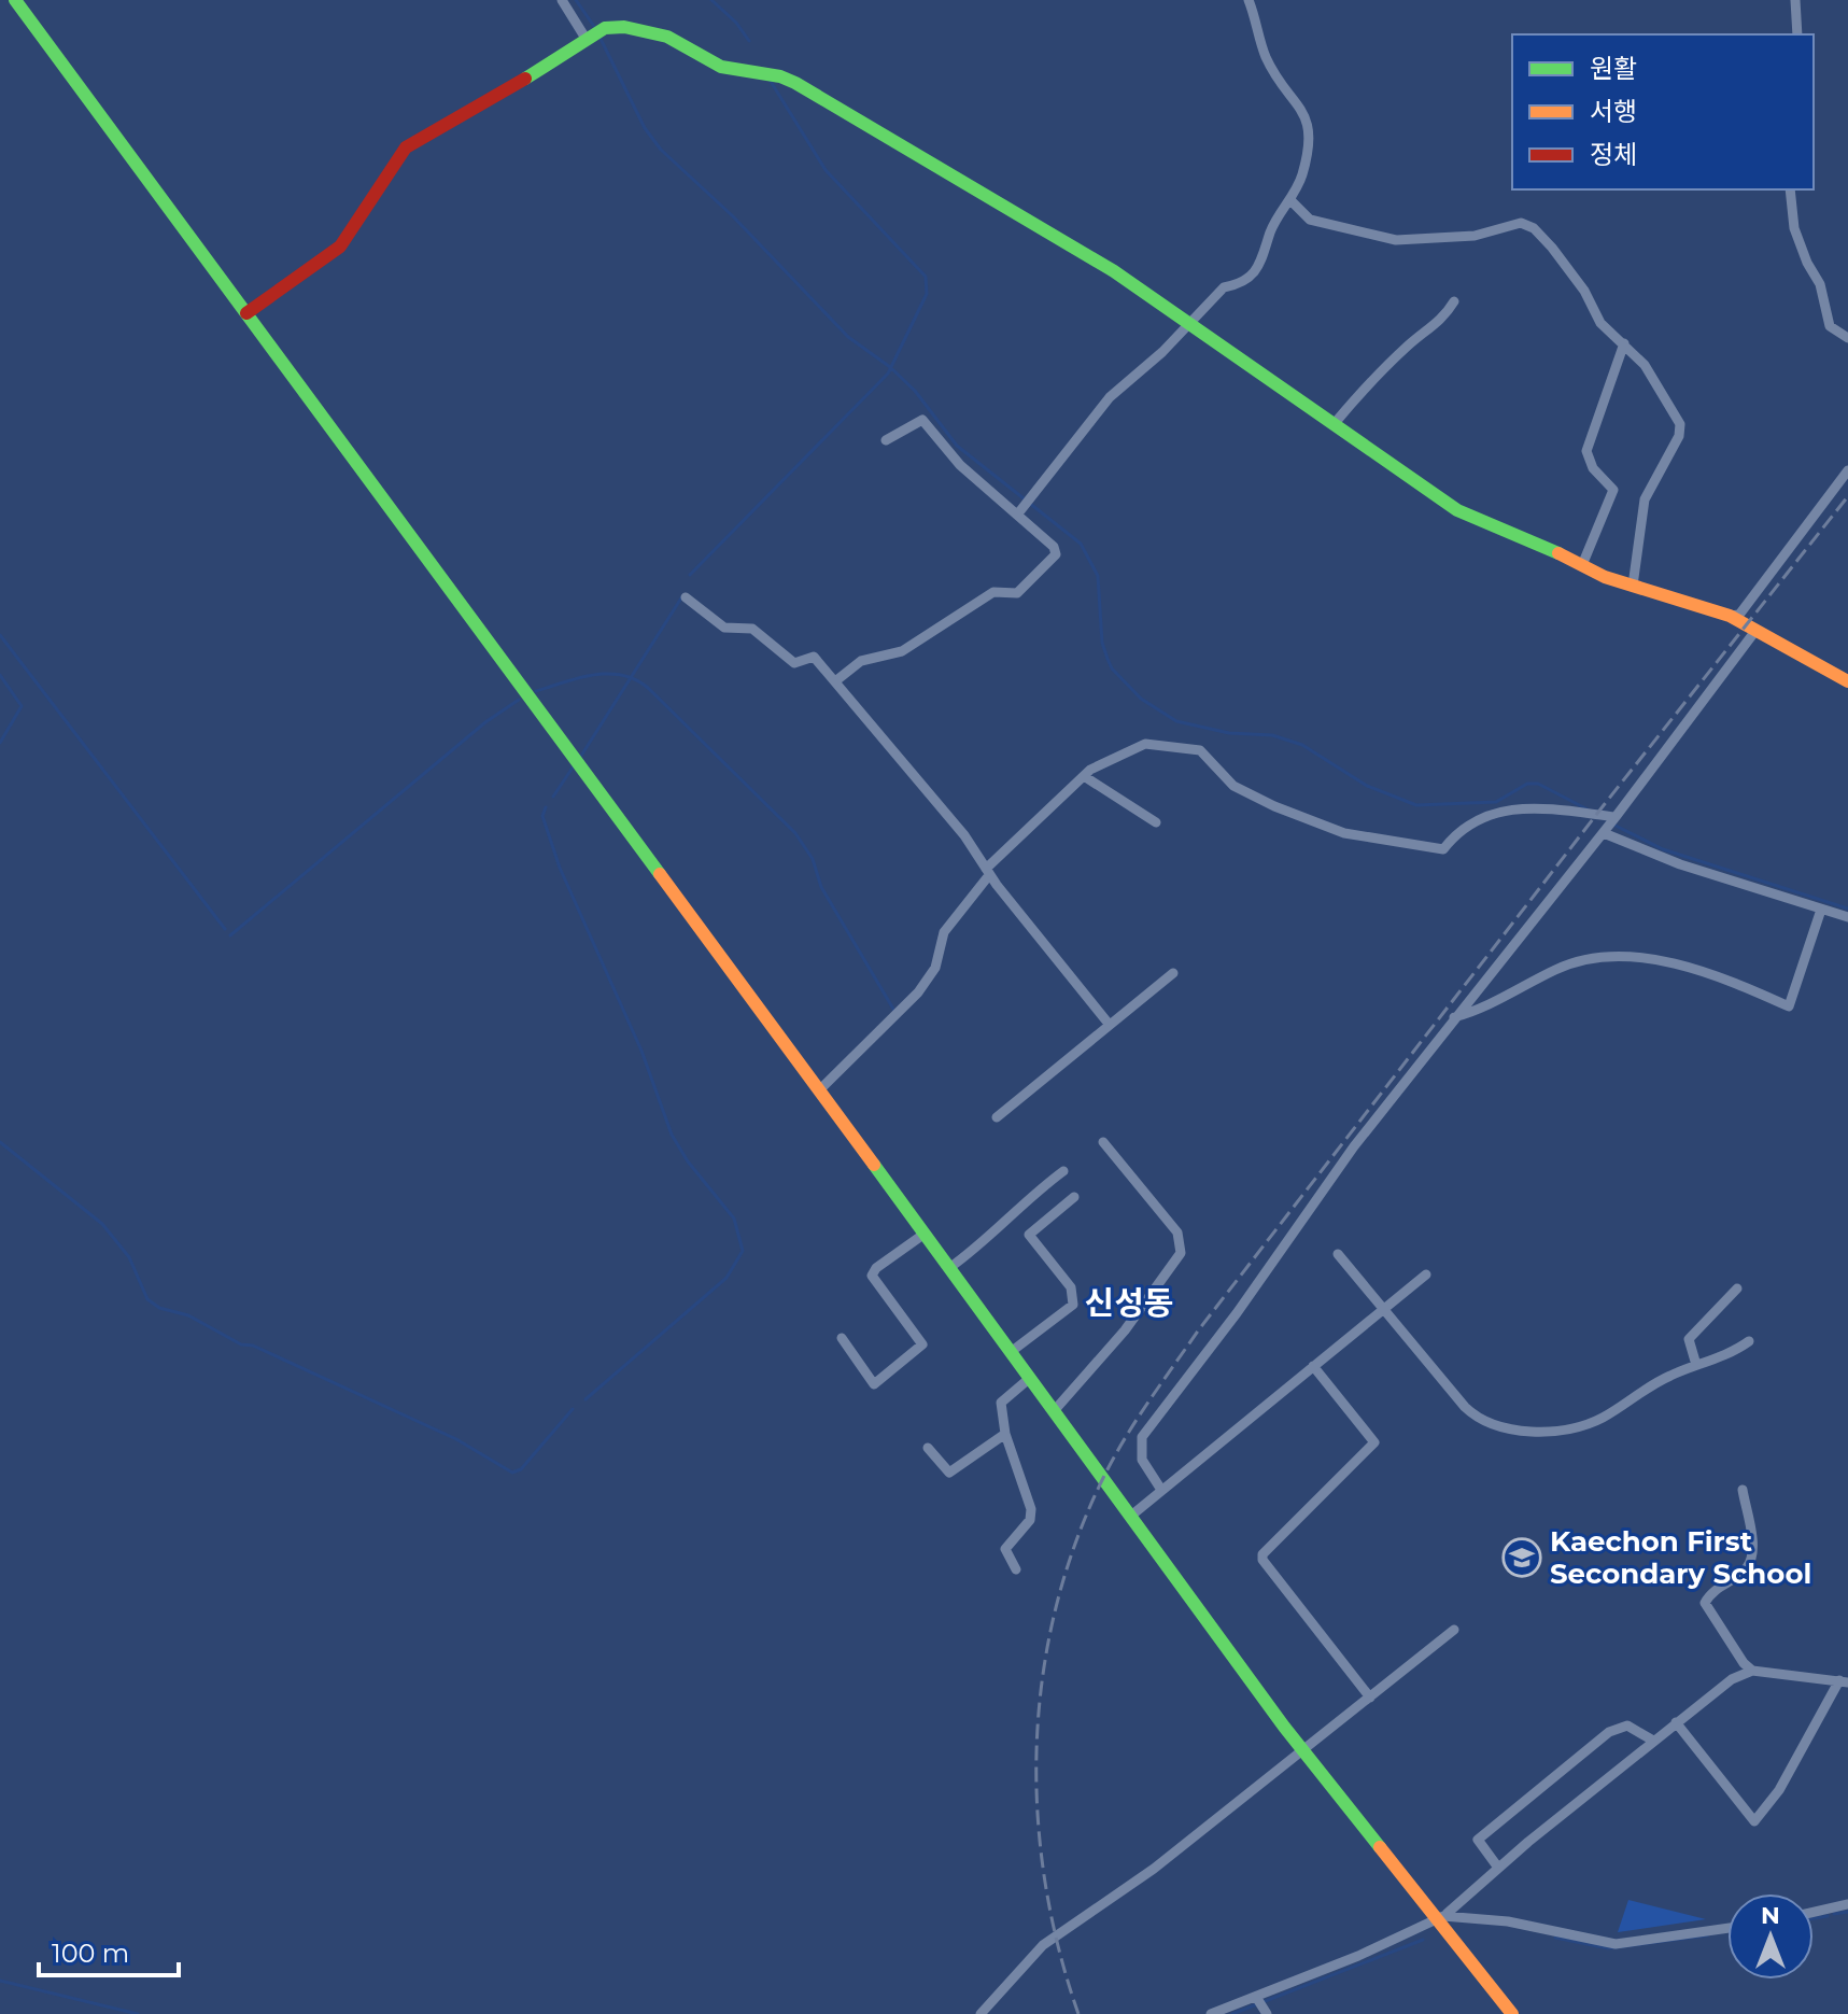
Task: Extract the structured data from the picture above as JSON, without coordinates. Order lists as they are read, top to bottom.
{
  "districts": ["신성동"],
  "places": {
    "school or university": ["Kaechon First Secondary School"]
  },
  "legend": ["원활", "서행", "정체"],
  "scale_bar": "100 m",
  "north": "top"
}
